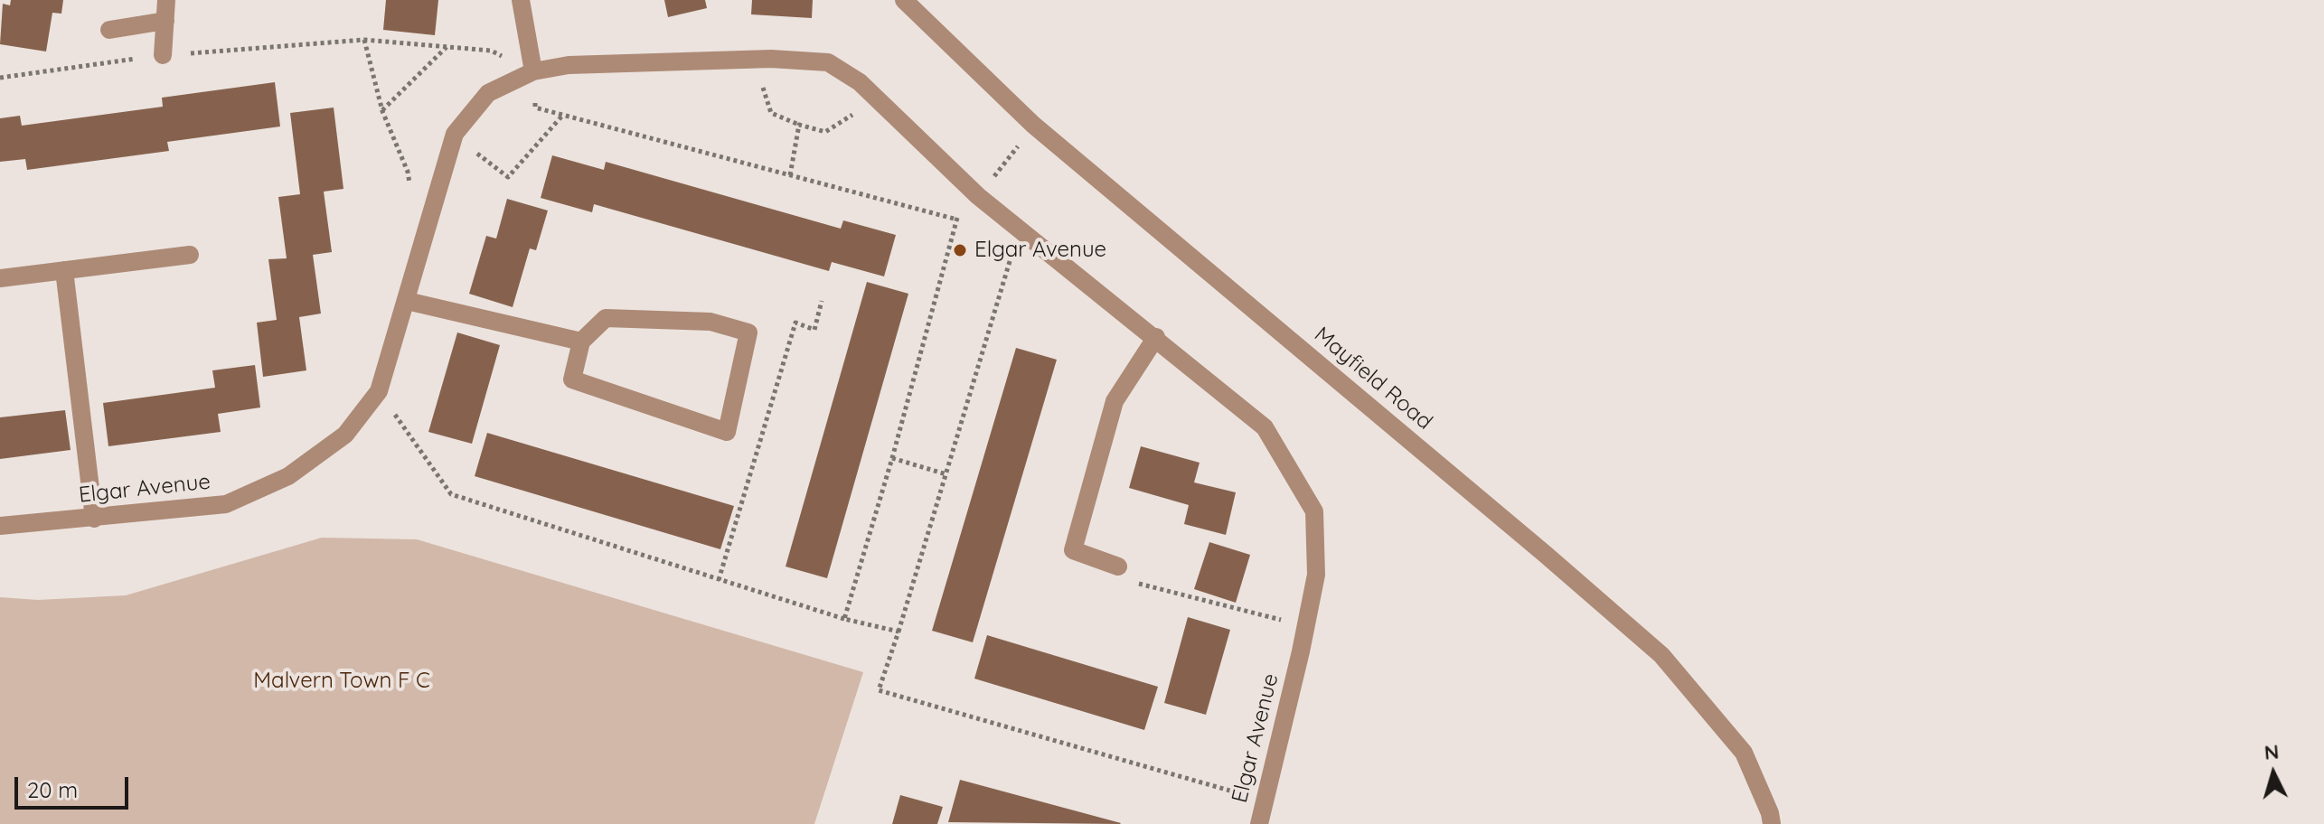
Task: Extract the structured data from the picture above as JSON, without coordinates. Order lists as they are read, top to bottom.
{
  "streets": {
    "street": ["Mayfield Road", "Elgar Avenue"]
  },
  "parks": ["Malvern Town F C"],
  "places": ["Elgar Avenue"],
  "scale_bar": "20 m",
  "north": "top"
}
